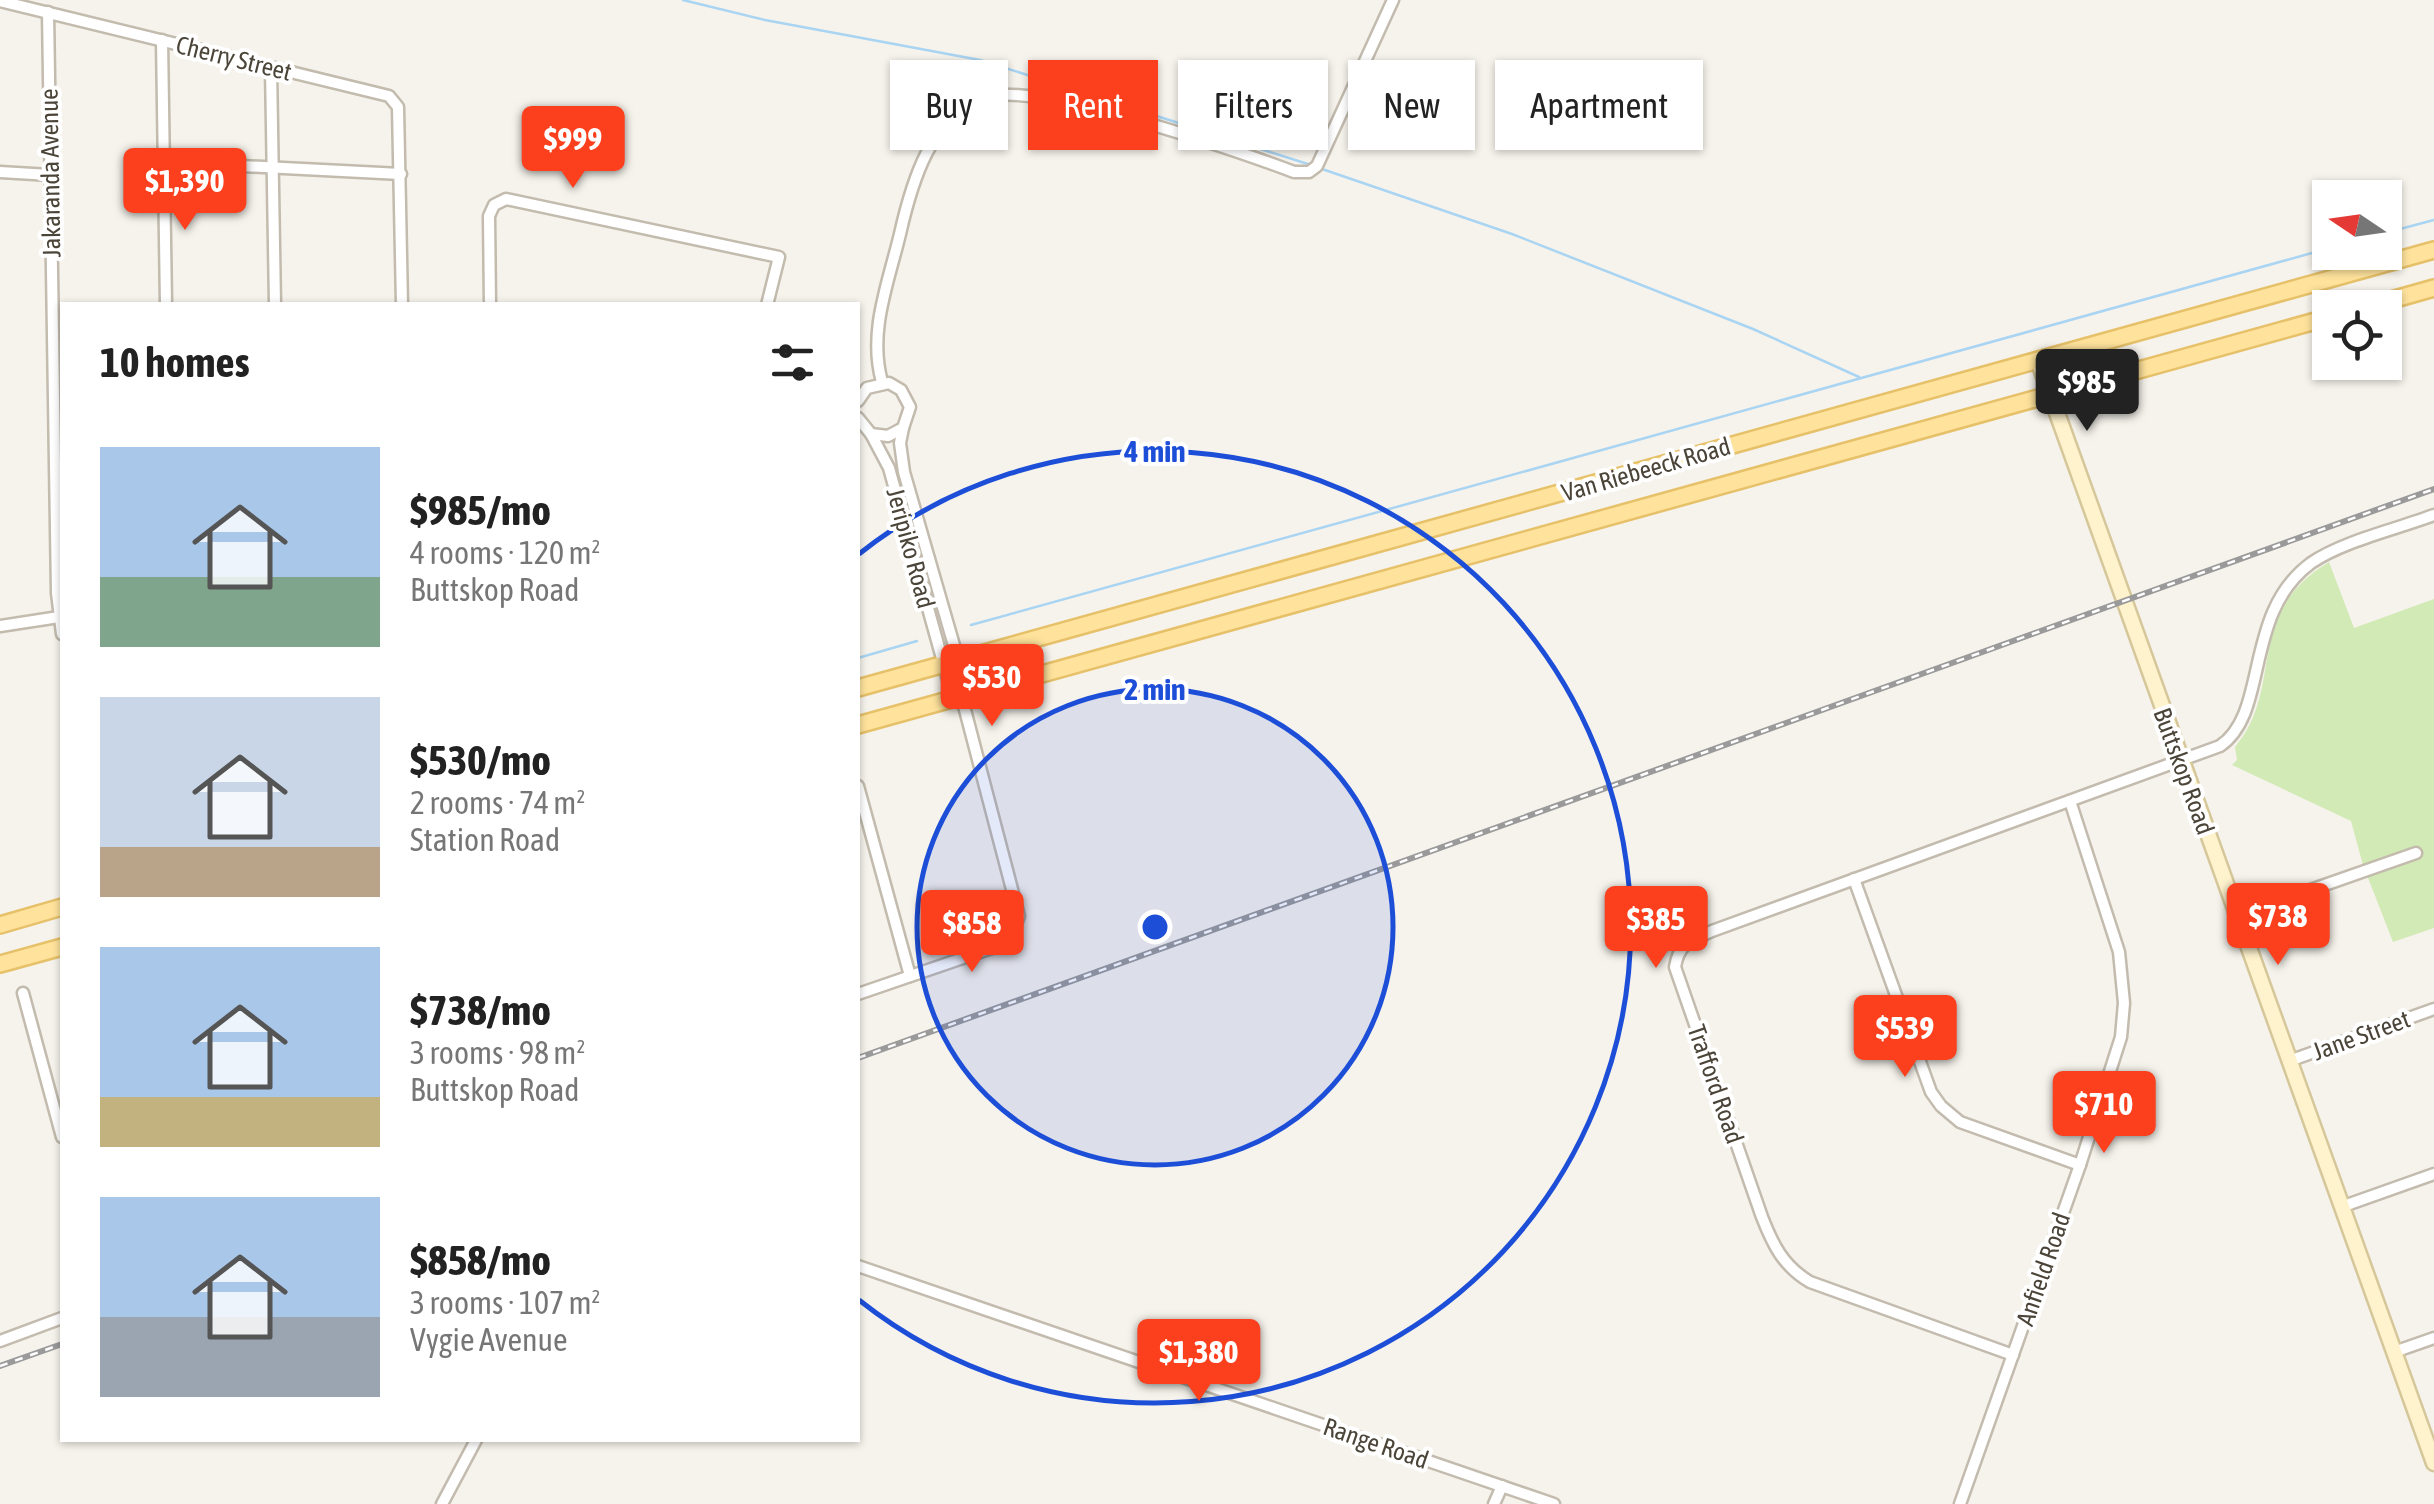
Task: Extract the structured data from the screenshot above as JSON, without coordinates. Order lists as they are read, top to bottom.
{
  "streets": {
    "main road": ["Van Riebeeck Road"],
    "street": [
      "Cherry Street",
      "Jakaranda Avenue",
      "Jeripiko Road",
      "Buttskop Road",
      "Jane Street",
      "Trafford Road",
      "Anfield Road",
      "Range Road"
    ]
  },
  "crossings": [
    ["Cherry Street", "Jakaranda Avenue"],
    ["Van Riebeeck Road", "Jeripiko Road"],
    ["Van Riebeeck Road", "Buttskop Road"],
    ["Buttskop Road", "Jane Street"],
    ["Buttskop Road", "Trafford Road"],
    ["Trafford Road", "Anfield Road"]
  ],
  "north": "left",
  "page": {
    "chip": [
      "Buy",
      "Rent",
      "Filters",
      "New",
      "Apartment"
    ],
    "price": [
      "$999",
      "$1,390",
      "$985",
      "$530",
      "$738",
      "$385",
      "$858",
      "$539",
      "$710",
      "$1,380"
    ],
    "heading": "10 homes",
    "list": [
      {
        "name": "$985/mo",
        "note": "4 rooms · 120 m² · Buttskop Road"
      },
      {
        "name": "$530/mo",
        "note": "2 rooms · 74 m² · Station Road"
      },
      {
        "name": "$738/mo",
        "note": "3 rooms · 98 m² · Buttskop Road"
      },
      {
        "name": "$858/mo",
        "note": "3 rooms · 107 m² · Vygie Avenue"
      }
    ]
  },
  "rings": ["4 min", "2 min"]
}
